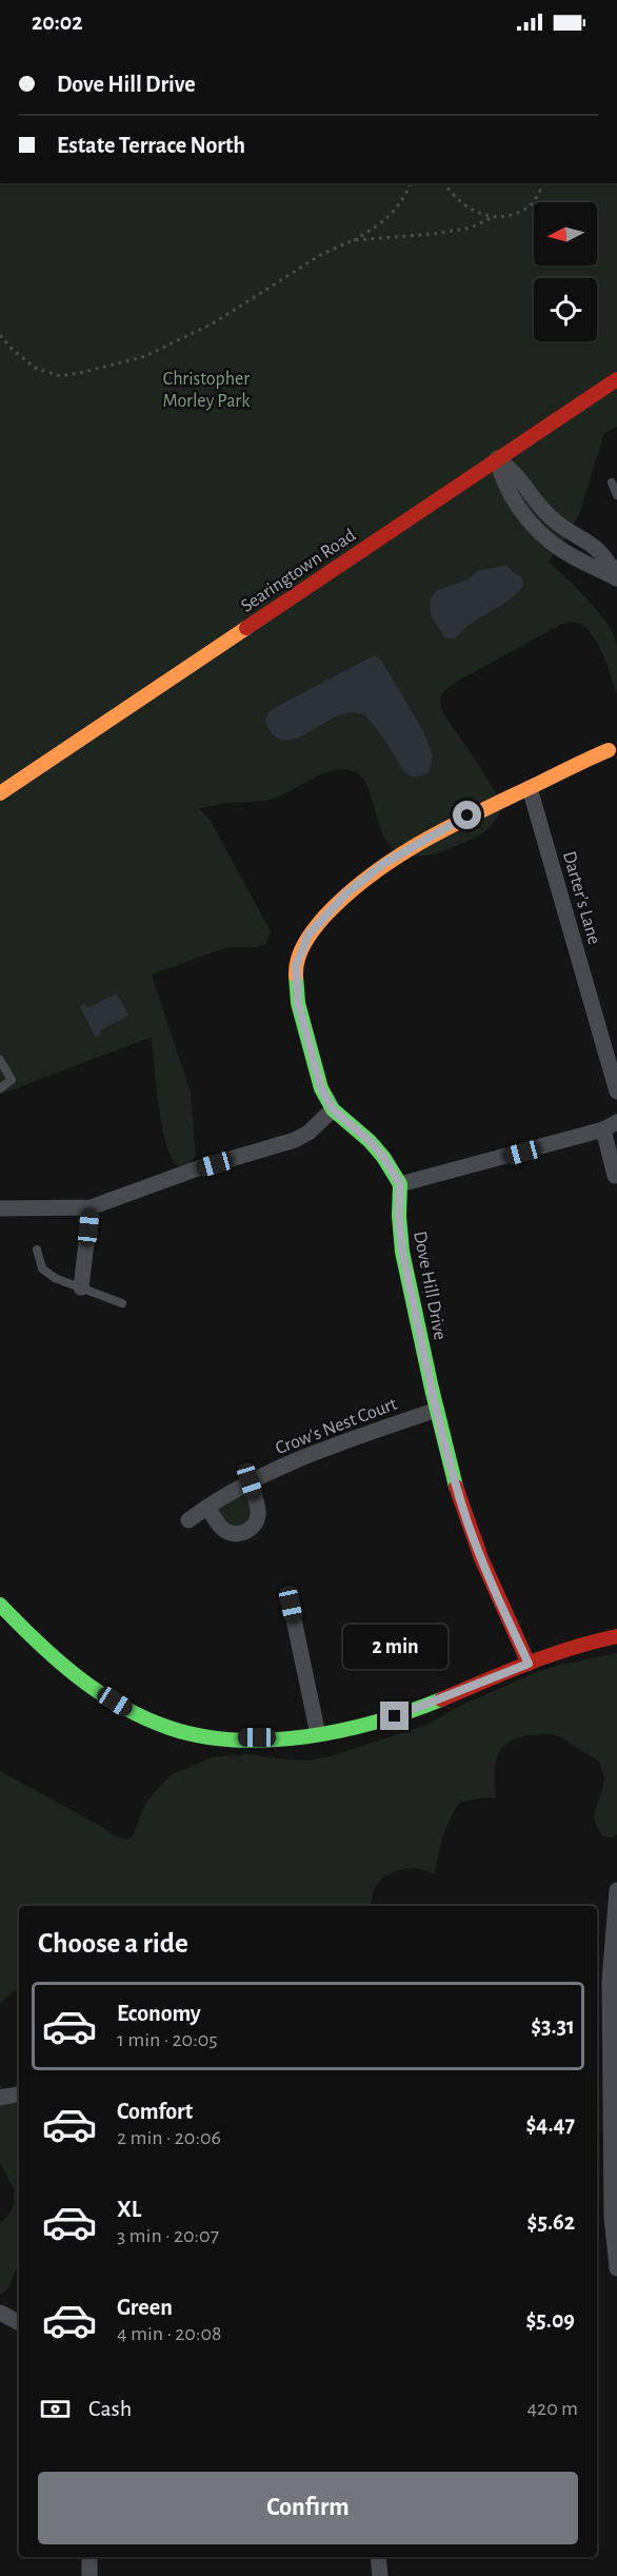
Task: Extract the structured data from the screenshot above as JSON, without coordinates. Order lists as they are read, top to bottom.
{
  "streets": {
    "street": [
      "Searingtown Road",
      "Darter's Lane",
      "Dove Hill Drive",
      "Crow's Nest Court"
    ]
  },
  "crossings": [
    ["Dove Hill Drive", "Crow's Nest Court"]
  ],
  "parks": ["Christopher Morley Park"],
  "north": "left",
  "page": {
    "status": "20:02",
    "banner": ["Dove Hill Drive", "Estate Terrace North"],
    "bubble": "2 min",
    "heading": "Choose a ride",
    "list": [
      {
        "name": "Economy",
        "note": "1 min · 20:05",
        "value": "$3.31"
      },
      {
        "name": "Comfort",
        "note": "2 min · 20:06",
        "value": "$4.47"
      },
      {
        "name": "XL",
        "note": "3 min · 20:07",
        "value": "$5.62"
      },
      {
        "name": "Green",
        "note": "4 min · 20:08",
        "value": "$5.09"
      }
    ],
    "pay": ["Cash", "420 m"],
    "buttons": "Confirm"
  }
}
